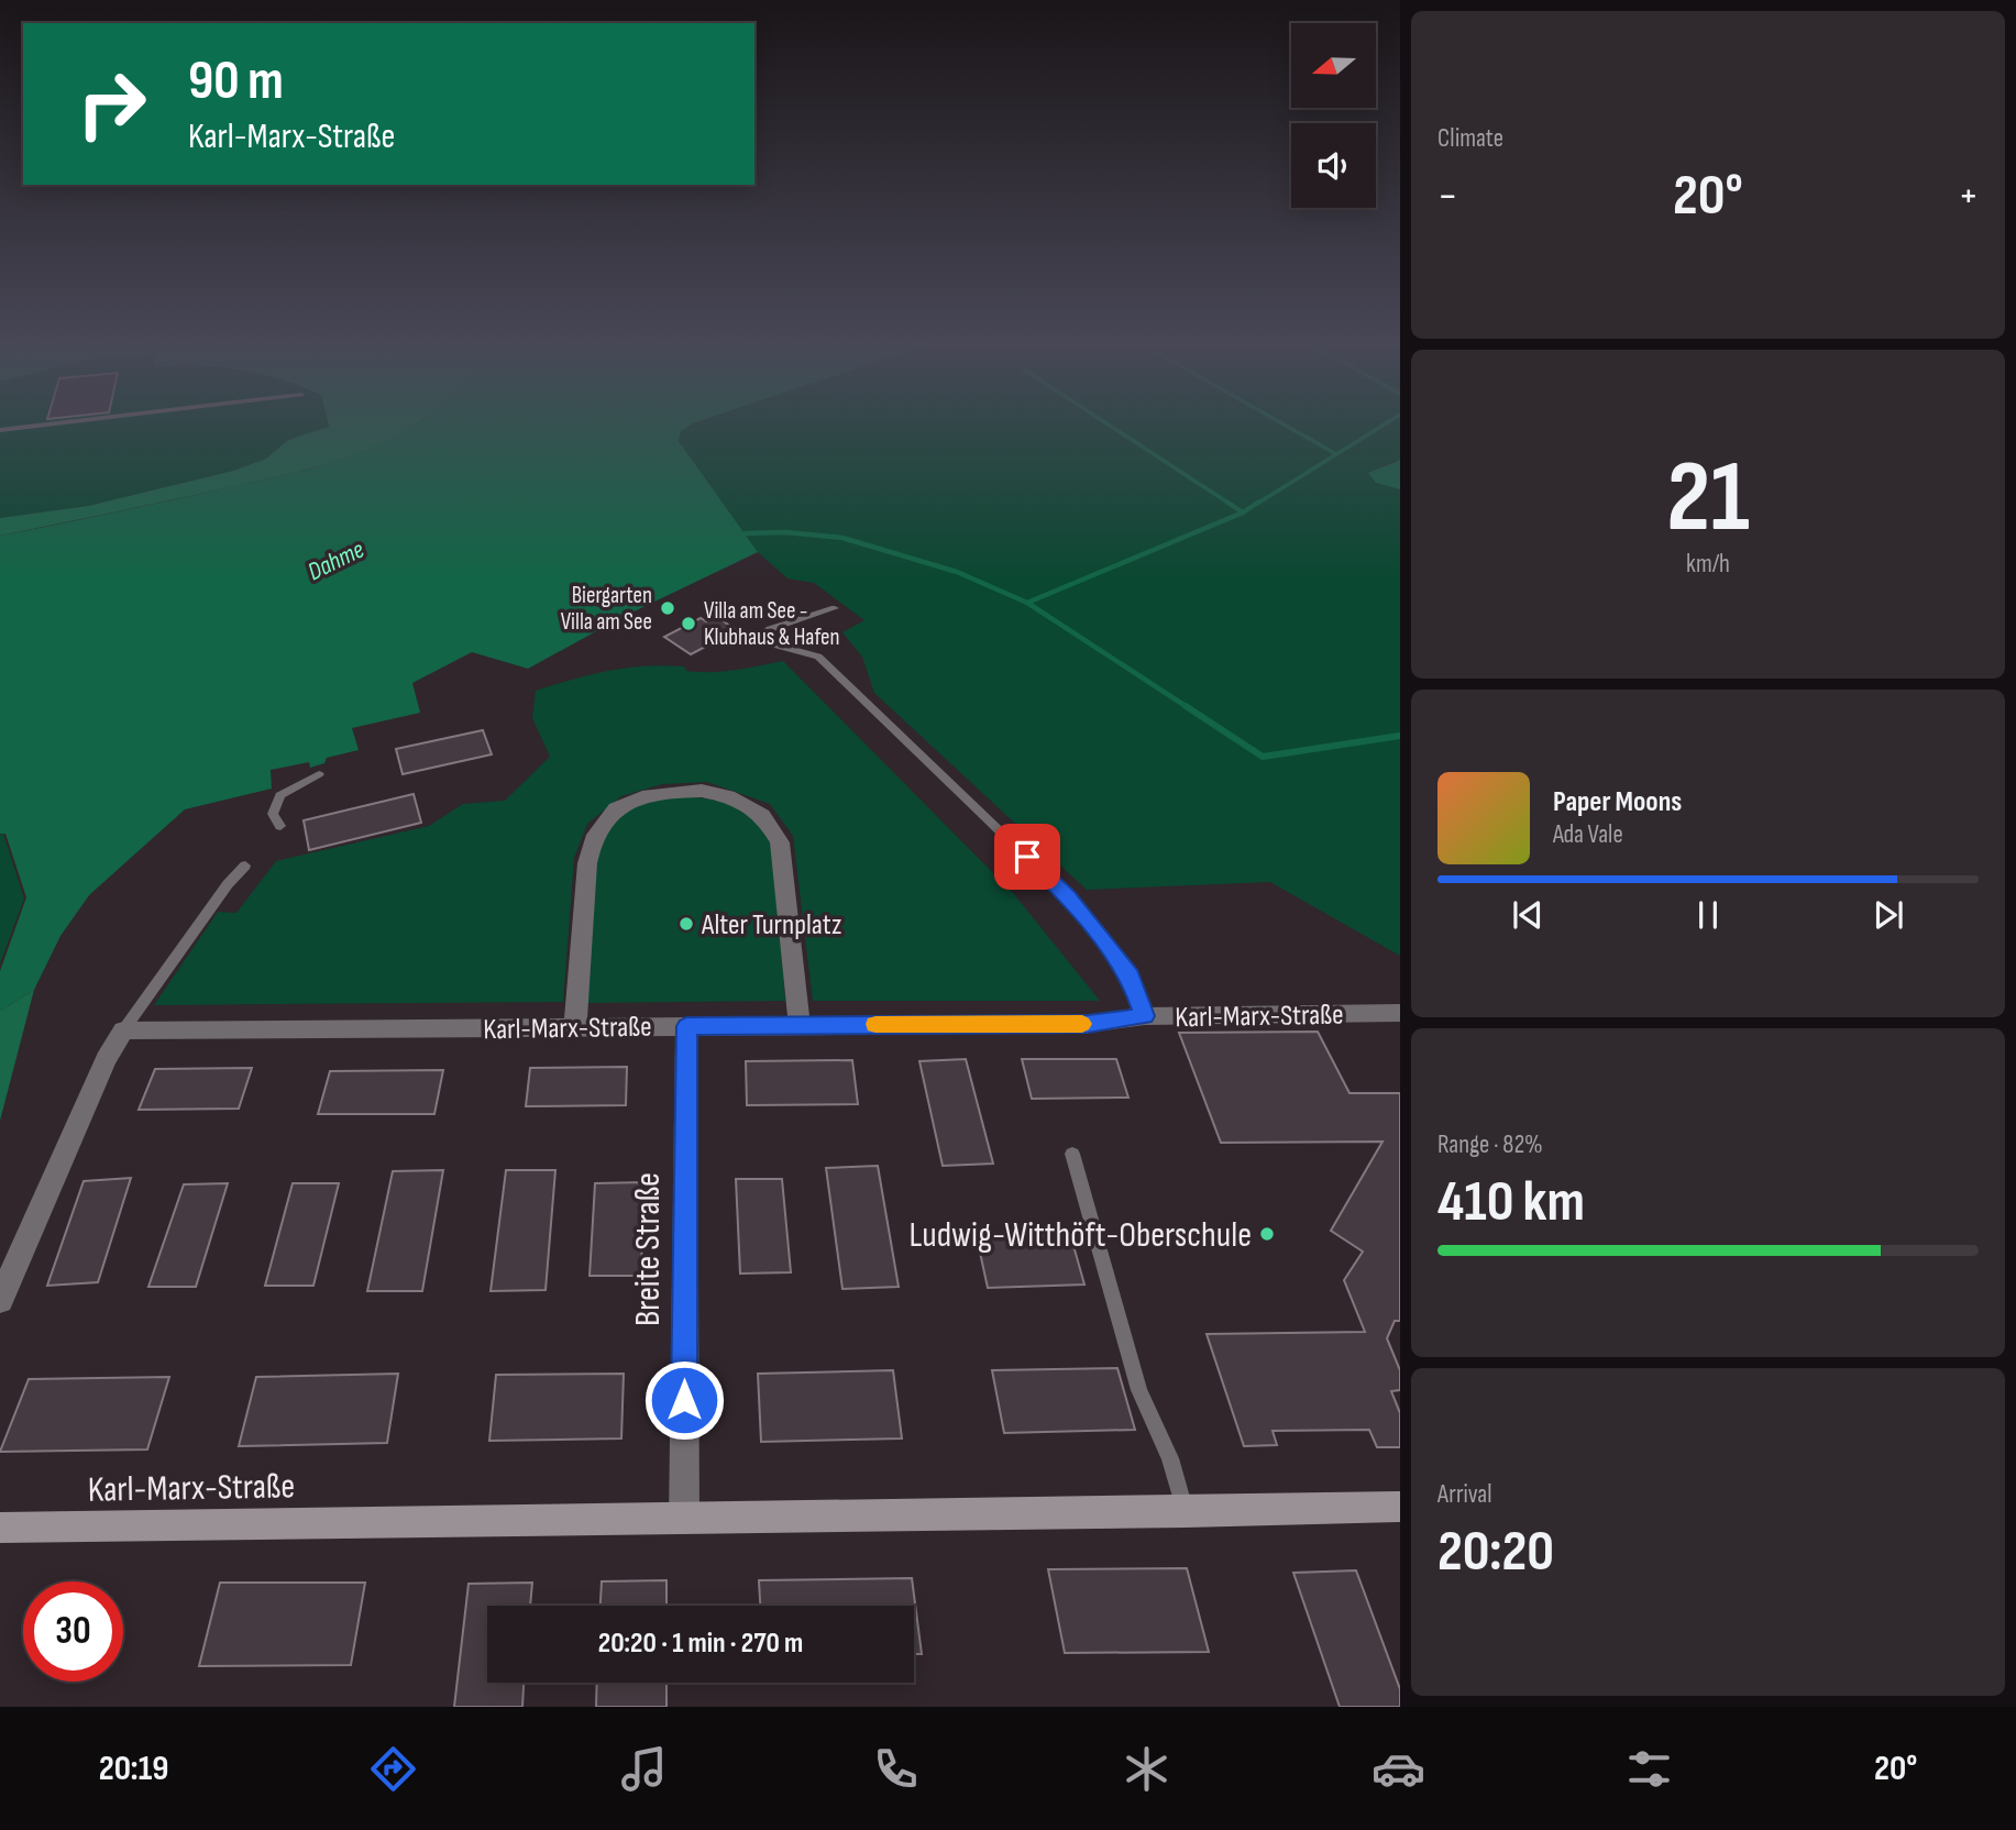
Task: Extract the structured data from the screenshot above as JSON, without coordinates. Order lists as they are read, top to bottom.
{
  "streets": {
    "main road": ["Karl-Marx-Straße"],
    "street": ["Breite Straße"]
  },
  "crossings": [
    ["Karl-Marx-Straße", "Breite Straße"]
  ],
  "water": ["Dahme"],
  "places": [
    "Biergarten Villa am See",
    "Villa am See - Klubhaus & Hafen",
    "Alter Turnplatz",
    "Ludwig-Witthöft-Oberschule"
  ],
  "north": "left",
  "page": {
    "tile": [
      "Climate",
      ["21", "km/h"],
      ["Range · 82%", "410 km"],
      ["Arrival", "20:20"]
    ],
    "turn": ["90 m", "Karl-Marx-Straße"],
    "heat": ["−", "20°", "+"],
    "song": ["Paper Moons", "Ada Vale"],
    "limit": "30",
    "trip": "20:20 · 1 min · 270 m",
    "tabs": ["20:19", "20°"]
  }
}
